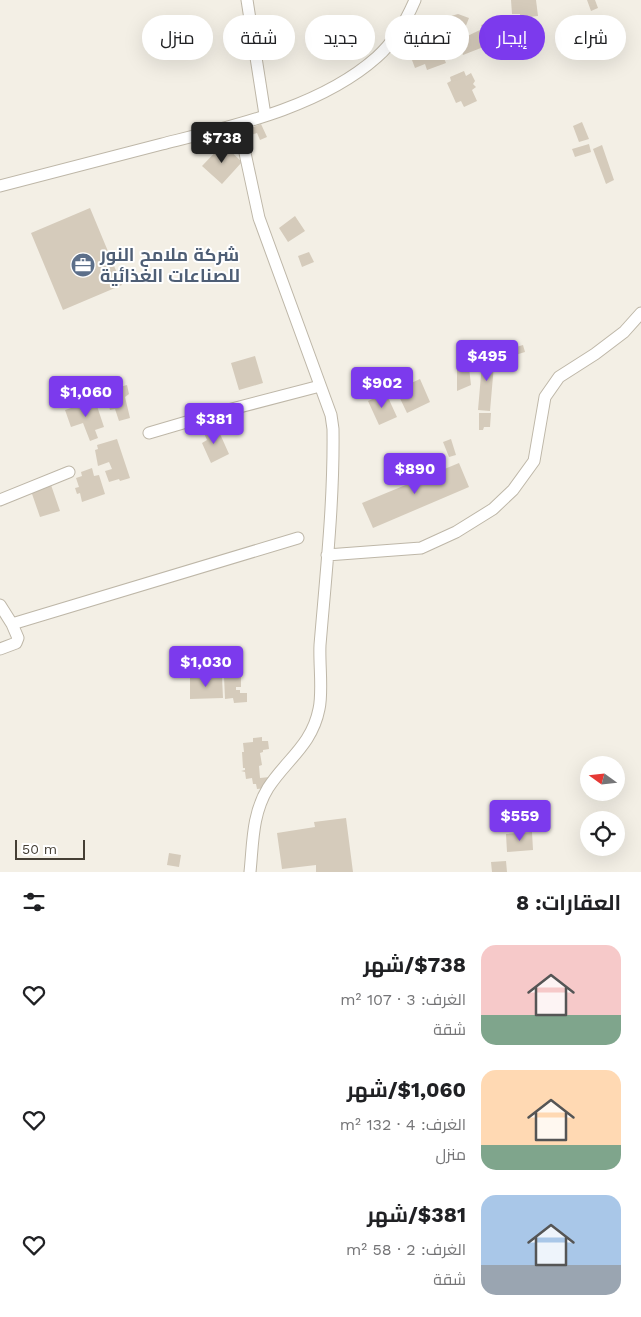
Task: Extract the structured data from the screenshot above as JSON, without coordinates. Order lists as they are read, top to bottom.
{
  "places": {
    "office": ["شركة ملامح النور للصناعات الغذائية"]
  },
  "scale_bar": "50 m",
  "north": "left",
  "page": {
    "chip": [
      "شراء",
      "إيجار",
      "تصفية",
      "جديد",
      "شقة",
      "منزل"
    ],
    "price": [
      "$738",
      "$495",
      "$902",
      "$1,060",
      "$381",
      "$890",
      "$1,030",
      "$559"
    ],
    "scale": "50 m",
    "heading": "العقارات: 8",
    "list": [
      {
        "name": "$738/شهر",
        "note": "الغرف: 3 · 107 m² · شقة"
      },
      {
        "name": "$1,060/شهر",
        "note": "الغرف: 4 · 132 m² · منزل"
      },
      {
        "name": "$381/شهر",
        "note": "الغرف: 2 · 58 m² · شقة"
      }
    ]
  }
}
